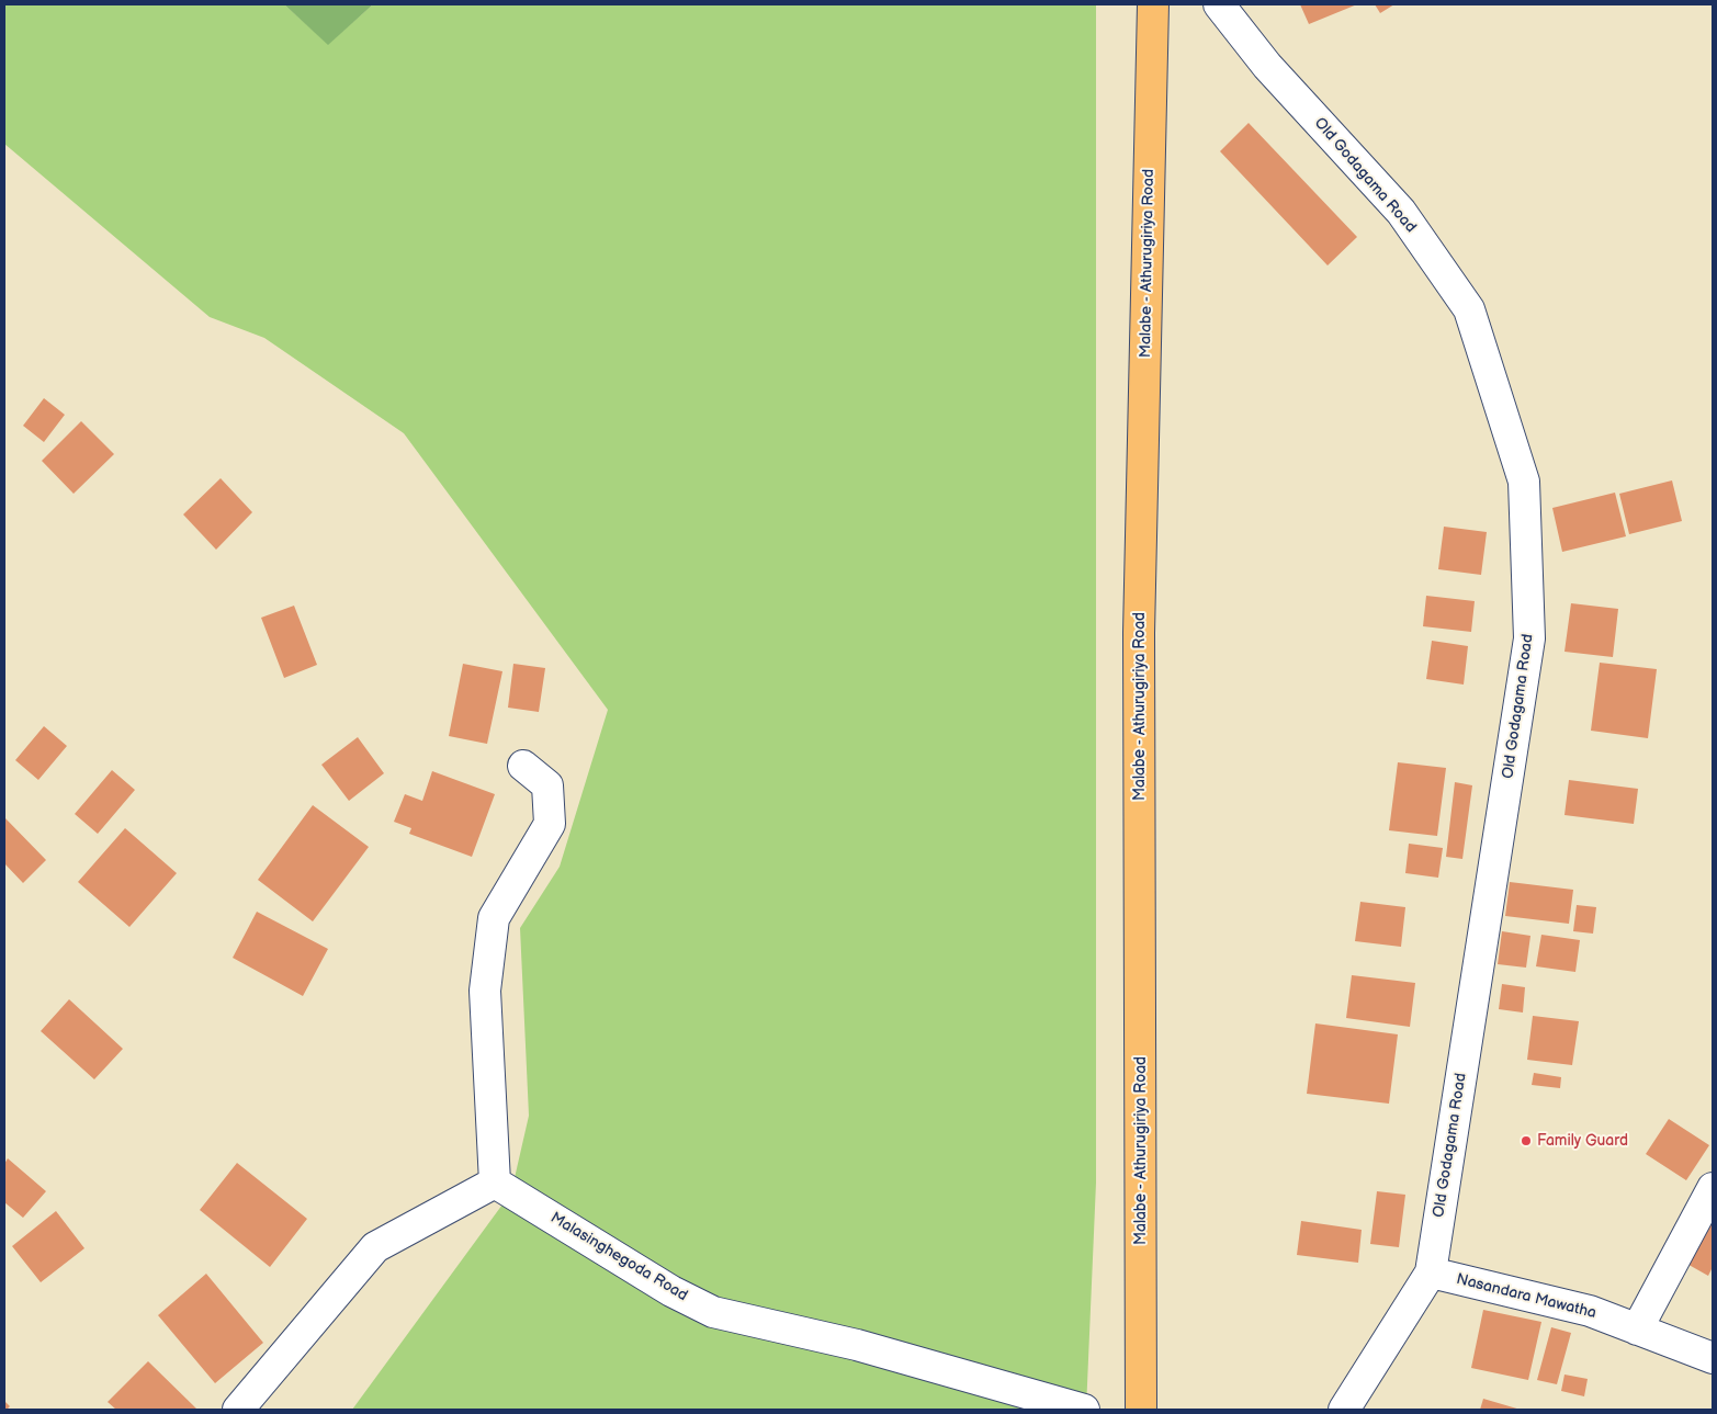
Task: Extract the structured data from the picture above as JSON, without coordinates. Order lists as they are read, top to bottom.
{
  "streets": {
    "main road": ["Malabe - Athurugiriya Road"],
    "street": ["Old Godagama Road", "Malasinghegoda Road", "Nasandara Mawatha"]
  },
  "crossings": [
    ["Old Godagama Road", "Nasandara Mawatha"]
  ],
  "places": ["Family Guard"]
}
